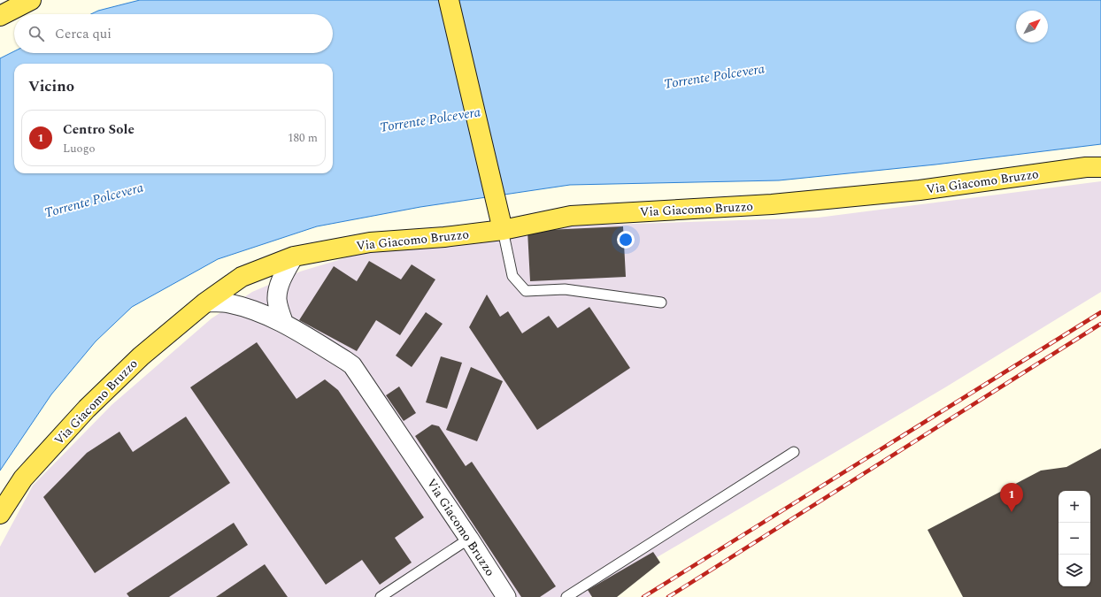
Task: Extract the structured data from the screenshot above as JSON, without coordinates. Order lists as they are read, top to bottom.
{
  "streets": {
    "main road": ["Via Giacomo Bruzzo"]
  },
  "water": ["Torrente Polcevera"],
  "north": "top right",
  "page": {
    "search": "Cerca qui",
    "heading": "Vicino",
    "list": [
      {
        "mark": "1",
        "name": "Centro Sole",
        "note": "Luogo",
        "value": "180 m"
      }
    ],
    "pins": "1",
    "map_buttons": ["+", "−"]
  }
}
